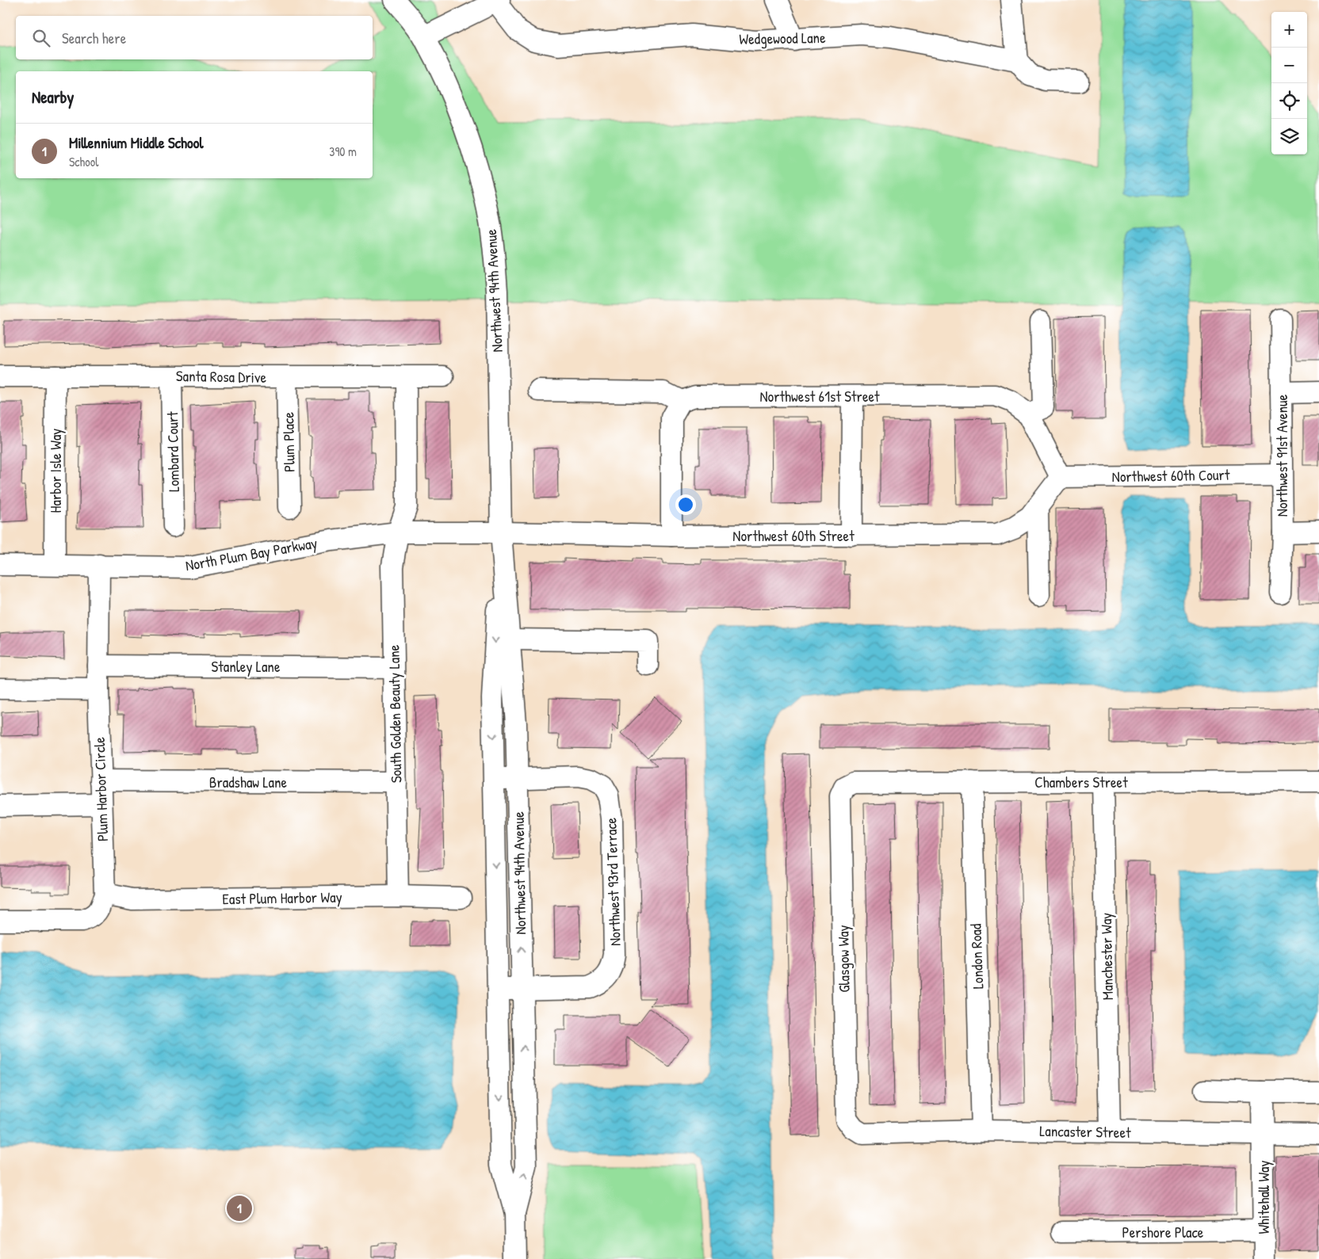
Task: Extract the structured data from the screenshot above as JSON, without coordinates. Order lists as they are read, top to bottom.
{
  "streets": {
    "street": [
      "Wedgewood Lane",
      "Northwest 94th Avenue",
      "Santa Rosa Drive",
      "Northwest 61st Street",
      "Plum Place",
      "Lombard Court",
      "Northwest 91st Avenue",
      "Harbor Isle Way",
      "Northwest 60th Court",
      "Northwest 60th Street",
      "North Plum Bay Parkway",
      "Stanley Lane",
      "South Golden Beauty Lane",
      "Bradshaw Lane",
      "Chambers Street",
      "Plum Harbor Circle",
      "Northwest 93rd Terrace",
      "East Plum Harbor Way",
      "London Road",
      "Manchester Way",
      "Glasgow Way",
      "Lancaster Street",
      "Whitehall Way",
      "Pershore Place"
    ]
  },
  "crossings": [
    ["Northwest 94th Avenue", "Northwest 60th Street"],
    ["Northwest 94th Avenue", "North Plum Bay Parkway"],
    ["Northwest 94th Avenue", "Northwest 93rd Terrace"],
    ["Santa Rosa Drive", "Plum Place"],
    ["Santa Rosa Drive", "Lombard Court"],
    ["Santa Rosa Drive", "Harbor Isle Way"],
    ["Santa Rosa Drive", "South Golden Beauty Lane"],
    ["Northwest 61st Street", "Northwest 60th Court"],
    ["Northwest 61st Street", "Northwest 60th Street"],
    ["Northwest 91st Avenue", "Northwest 60th Court"],
    ["Harbor Isle Way", "North Plum Bay Parkway"],
    ["Northwest 60th Court", "Northwest 60th Street"],
    ["Northwest 60th Street", "North Plum Bay Parkway"],
    ["North Plum Bay Parkway", "South Golden Beauty Lane"],
    ["North Plum Bay Parkway", "Plum Harbor Circle"],
    ["Stanley Lane", "South Golden Beauty Lane"],
    ["Stanley Lane", "Plum Harbor Circle"],
    ["South Golden Beauty Lane", "Bradshaw Lane"],
    ["South Golden Beauty Lane", "East Plum Harbor Way"],
    ["Bradshaw Lane", "Plum Harbor Circle"],
    ["Chambers Street", "London Road"],
    ["Chambers Street", "Manchester Way"],
    ["Chambers Street", "Glasgow Way"],
    ["Plum Harbor Circle", "East Plum Harbor Way"],
    ["London Road", "Lancaster Street"],
    ["Manchester Way", "Lancaster Street"],
    ["Glasgow Way", "Lancaster Street"],
    ["Lancaster Street", "Whitehall Way"],
    ["Whitehall Way", "Pershore Place"]
  ],
  "page": {
    "map_buttons": ["+", "−"],
    "search": "Search here",
    "heading": "Nearby",
    "list": [
      {
        "mark": "1",
        "name": "Millennium Middle School",
        "note": "School",
        "value": "390 m"
      }
    ],
    "pins": "1"
  }
}
